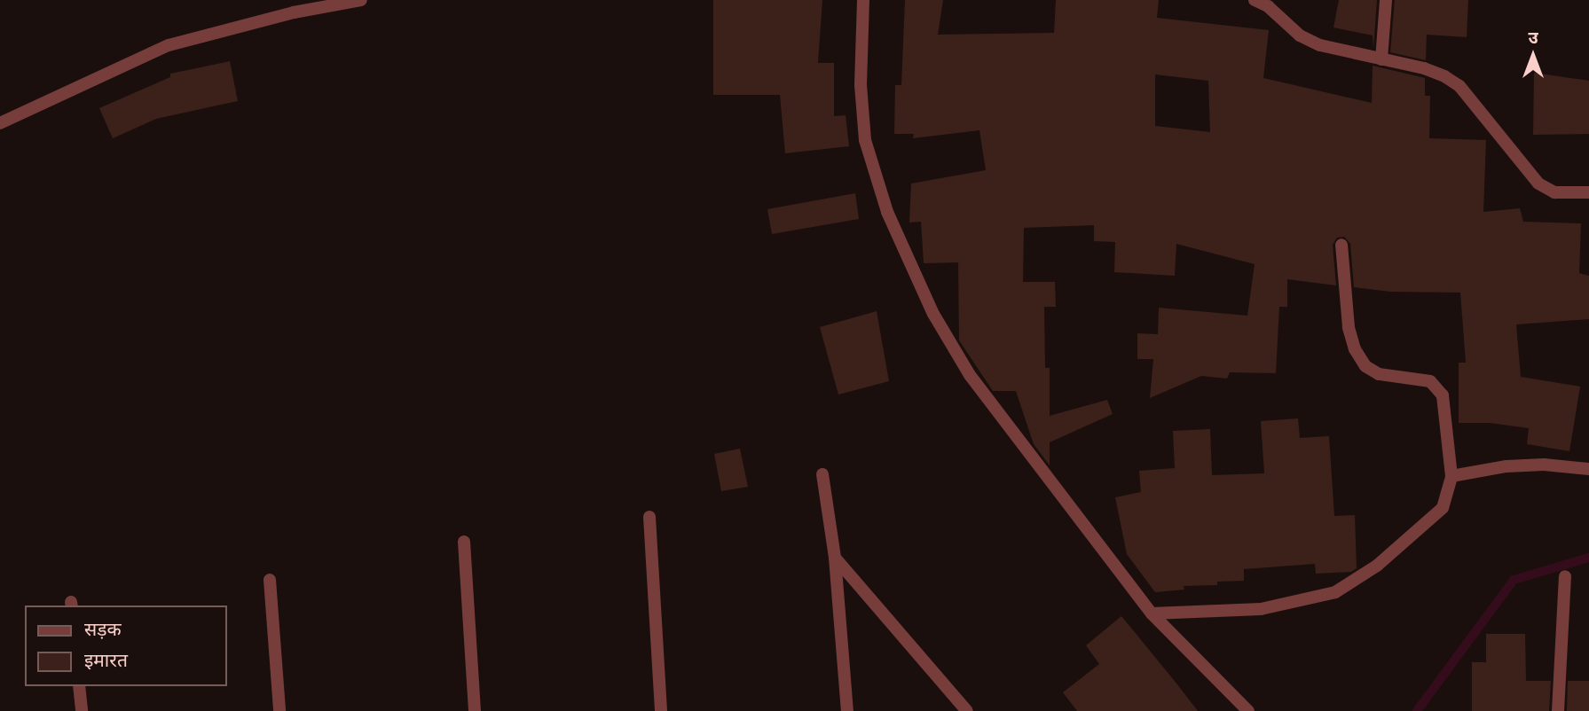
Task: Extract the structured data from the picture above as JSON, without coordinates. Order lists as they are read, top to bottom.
{
  "legend": ["सड़क", "इमारत"],
  "north": "top"
}
